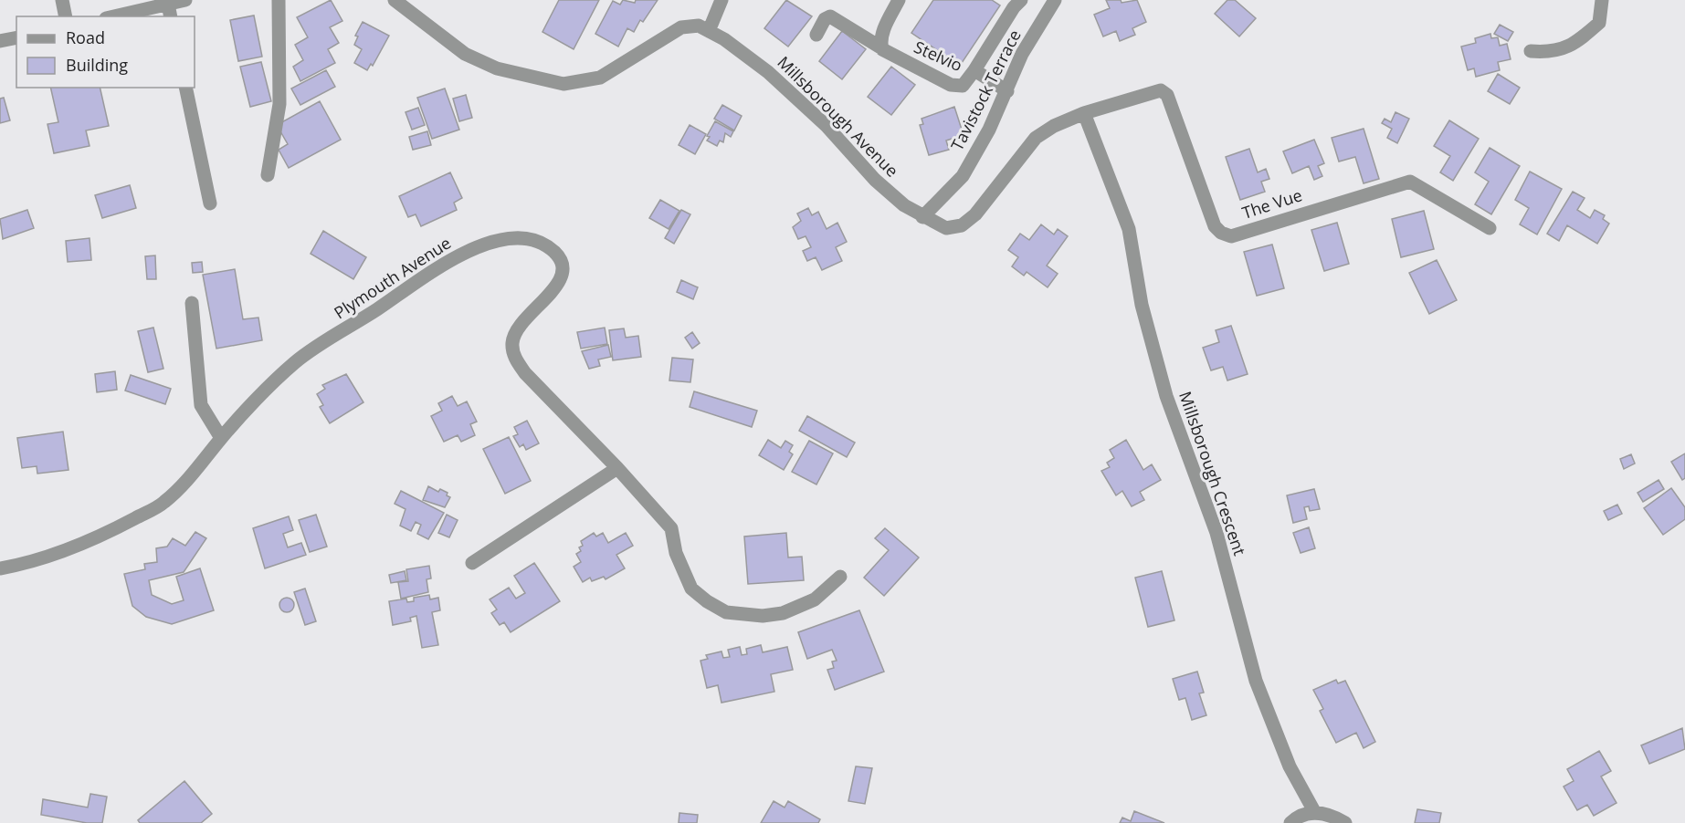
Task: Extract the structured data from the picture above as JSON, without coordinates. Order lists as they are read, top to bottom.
{
  "streets": {
    "street": [
      "Stelvio",
      "Tavistock Terrace",
      "Millsborough Avenue",
      "The Vue",
      "Plymouth Avenue",
      "Millsborough Crescent"
    ]
  },
  "crossings": [
    ["Stelvio", "Tavistock Terrace"],
    ["Tavistock Terrace", "Millsborough Avenue"],
    ["Millsborough Avenue", "The Vue"],
    ["Millsborough Avenue", "Millsborough Crescent"],
    ["The Vue", "Millsborough Crescent"]
  ],
  "legend": ["Road", "Building"]
}
